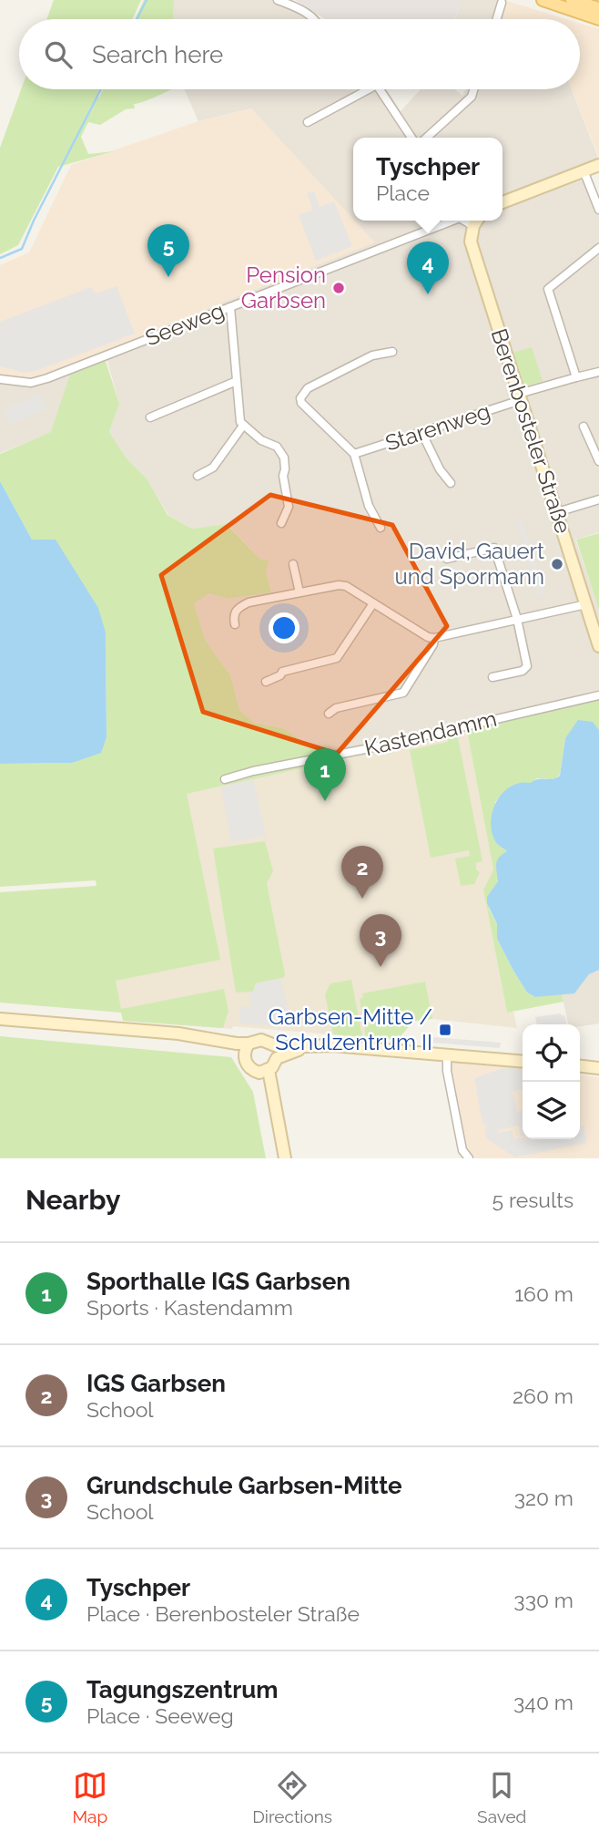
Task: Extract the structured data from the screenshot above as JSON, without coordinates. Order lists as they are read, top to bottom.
{
  "streets": {
    "street": [
      "Seeweg",
      "Starenweg",
      "Berenbosteler Straße",
      "Kastendamm"
    ]
  },
  "crossings": [
    ["Starenweg", "Berenbosteler Straße"]
  ],
  "places": {
    "other": ["Pension Garbsen", "David, Gauert und Spormann"],
    "transit": ["Garbsen-Mitte / Schulzentrum II"]
  },
  "page": {
    "search": "Search here",
    "popup": ["Tyschper", "Place"],
    "pins": [
      "5",
      "4",
      "1",
      "2",
      "3"
    ],
    "heading": ["Nearby", "5 results"],
    "list": [
      {
        "mark": "1",
        "name": "Sporthalle IGS Garbsen",
        "note": "Sports · Kastendamm",
        "value": "160 m"
      },
      {
        "mark": "2",
        "name": "IGS Garbsen",
        "note": "School",
        "value": "260 m"
      },
      {
        "mark": "3",
        "name": "Grundschule Garbsen-Mitte",
        "note": "School",
        "value": "320 m"
      },
      {
        "mark": "4",
        "name": "Tyschper",
        "note": "Place · Berenbosteler Straße",
        "value": "330 m"
      },
      {
        "mark": "5",
        "name": "Tagungszentrum",
        "note": "Place · Seeweg",
        "value": "340 m"
      }
    ],
    "nav": ["Map", "Directions", "Saved"]
  }
}
